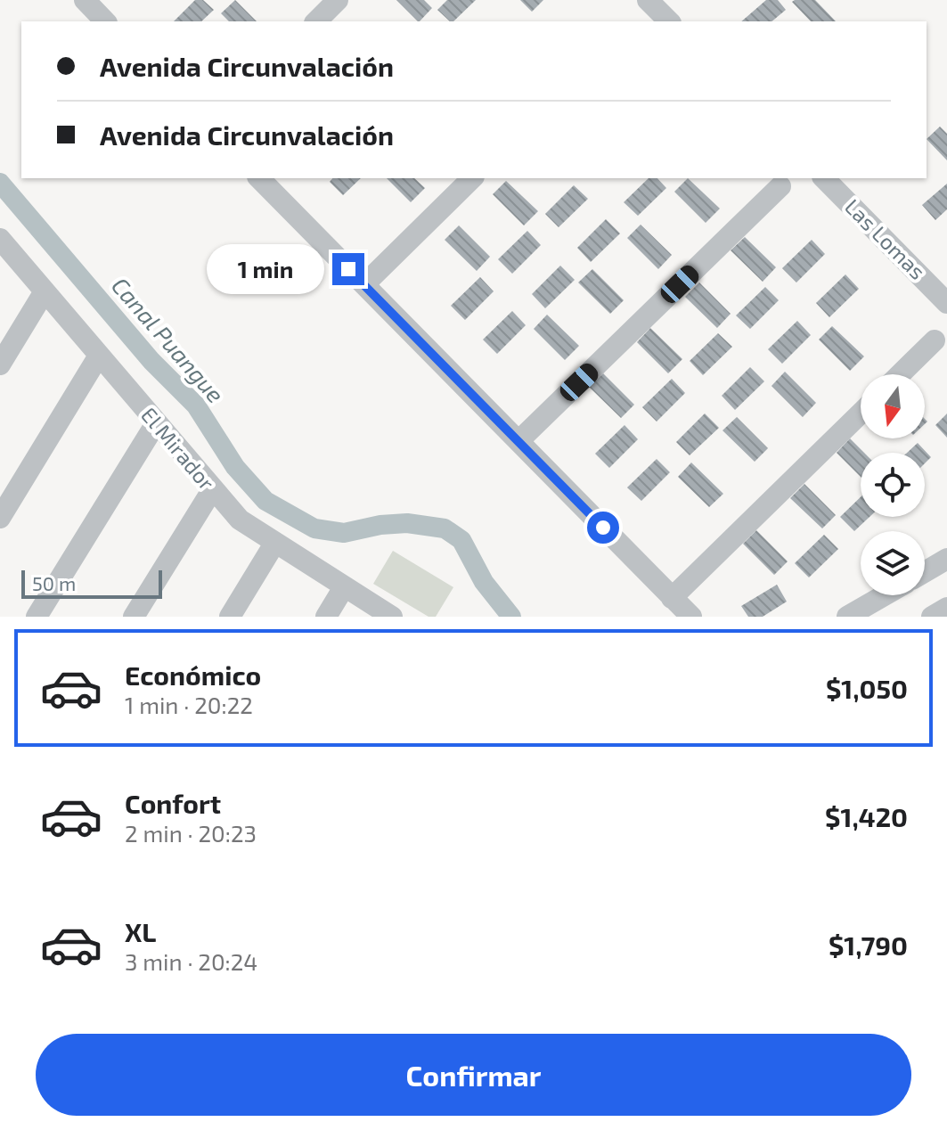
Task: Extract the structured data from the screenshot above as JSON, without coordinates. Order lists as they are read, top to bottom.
{
  "streets": {
    "street": ["Las Lomas", "El Mirador"]
  },
  "water": ["Canal Puangue"],
  "scale_bar": "50 m",
  "north": "bottom",
  "page": {
    "banner": ["Avenida Circunvalación", "Avenida Circunvalación"],
    "bubble": "1 min",
    "scale": "50 m",
    "list": [
      {
        "name": "Económico",
        "note": "1 min · 20:22",
        "value": "$1,050"
      },
      {
        "name": "Confort",
        "note": "2 min · 20:23",
        "value": "$1,420"
      },
      {
        "name": "XL",
        "note": "3 min · 20:24",
        "value": "$1,790"
      }
    ],
    "buttons": "Confirmar"
  }
}
